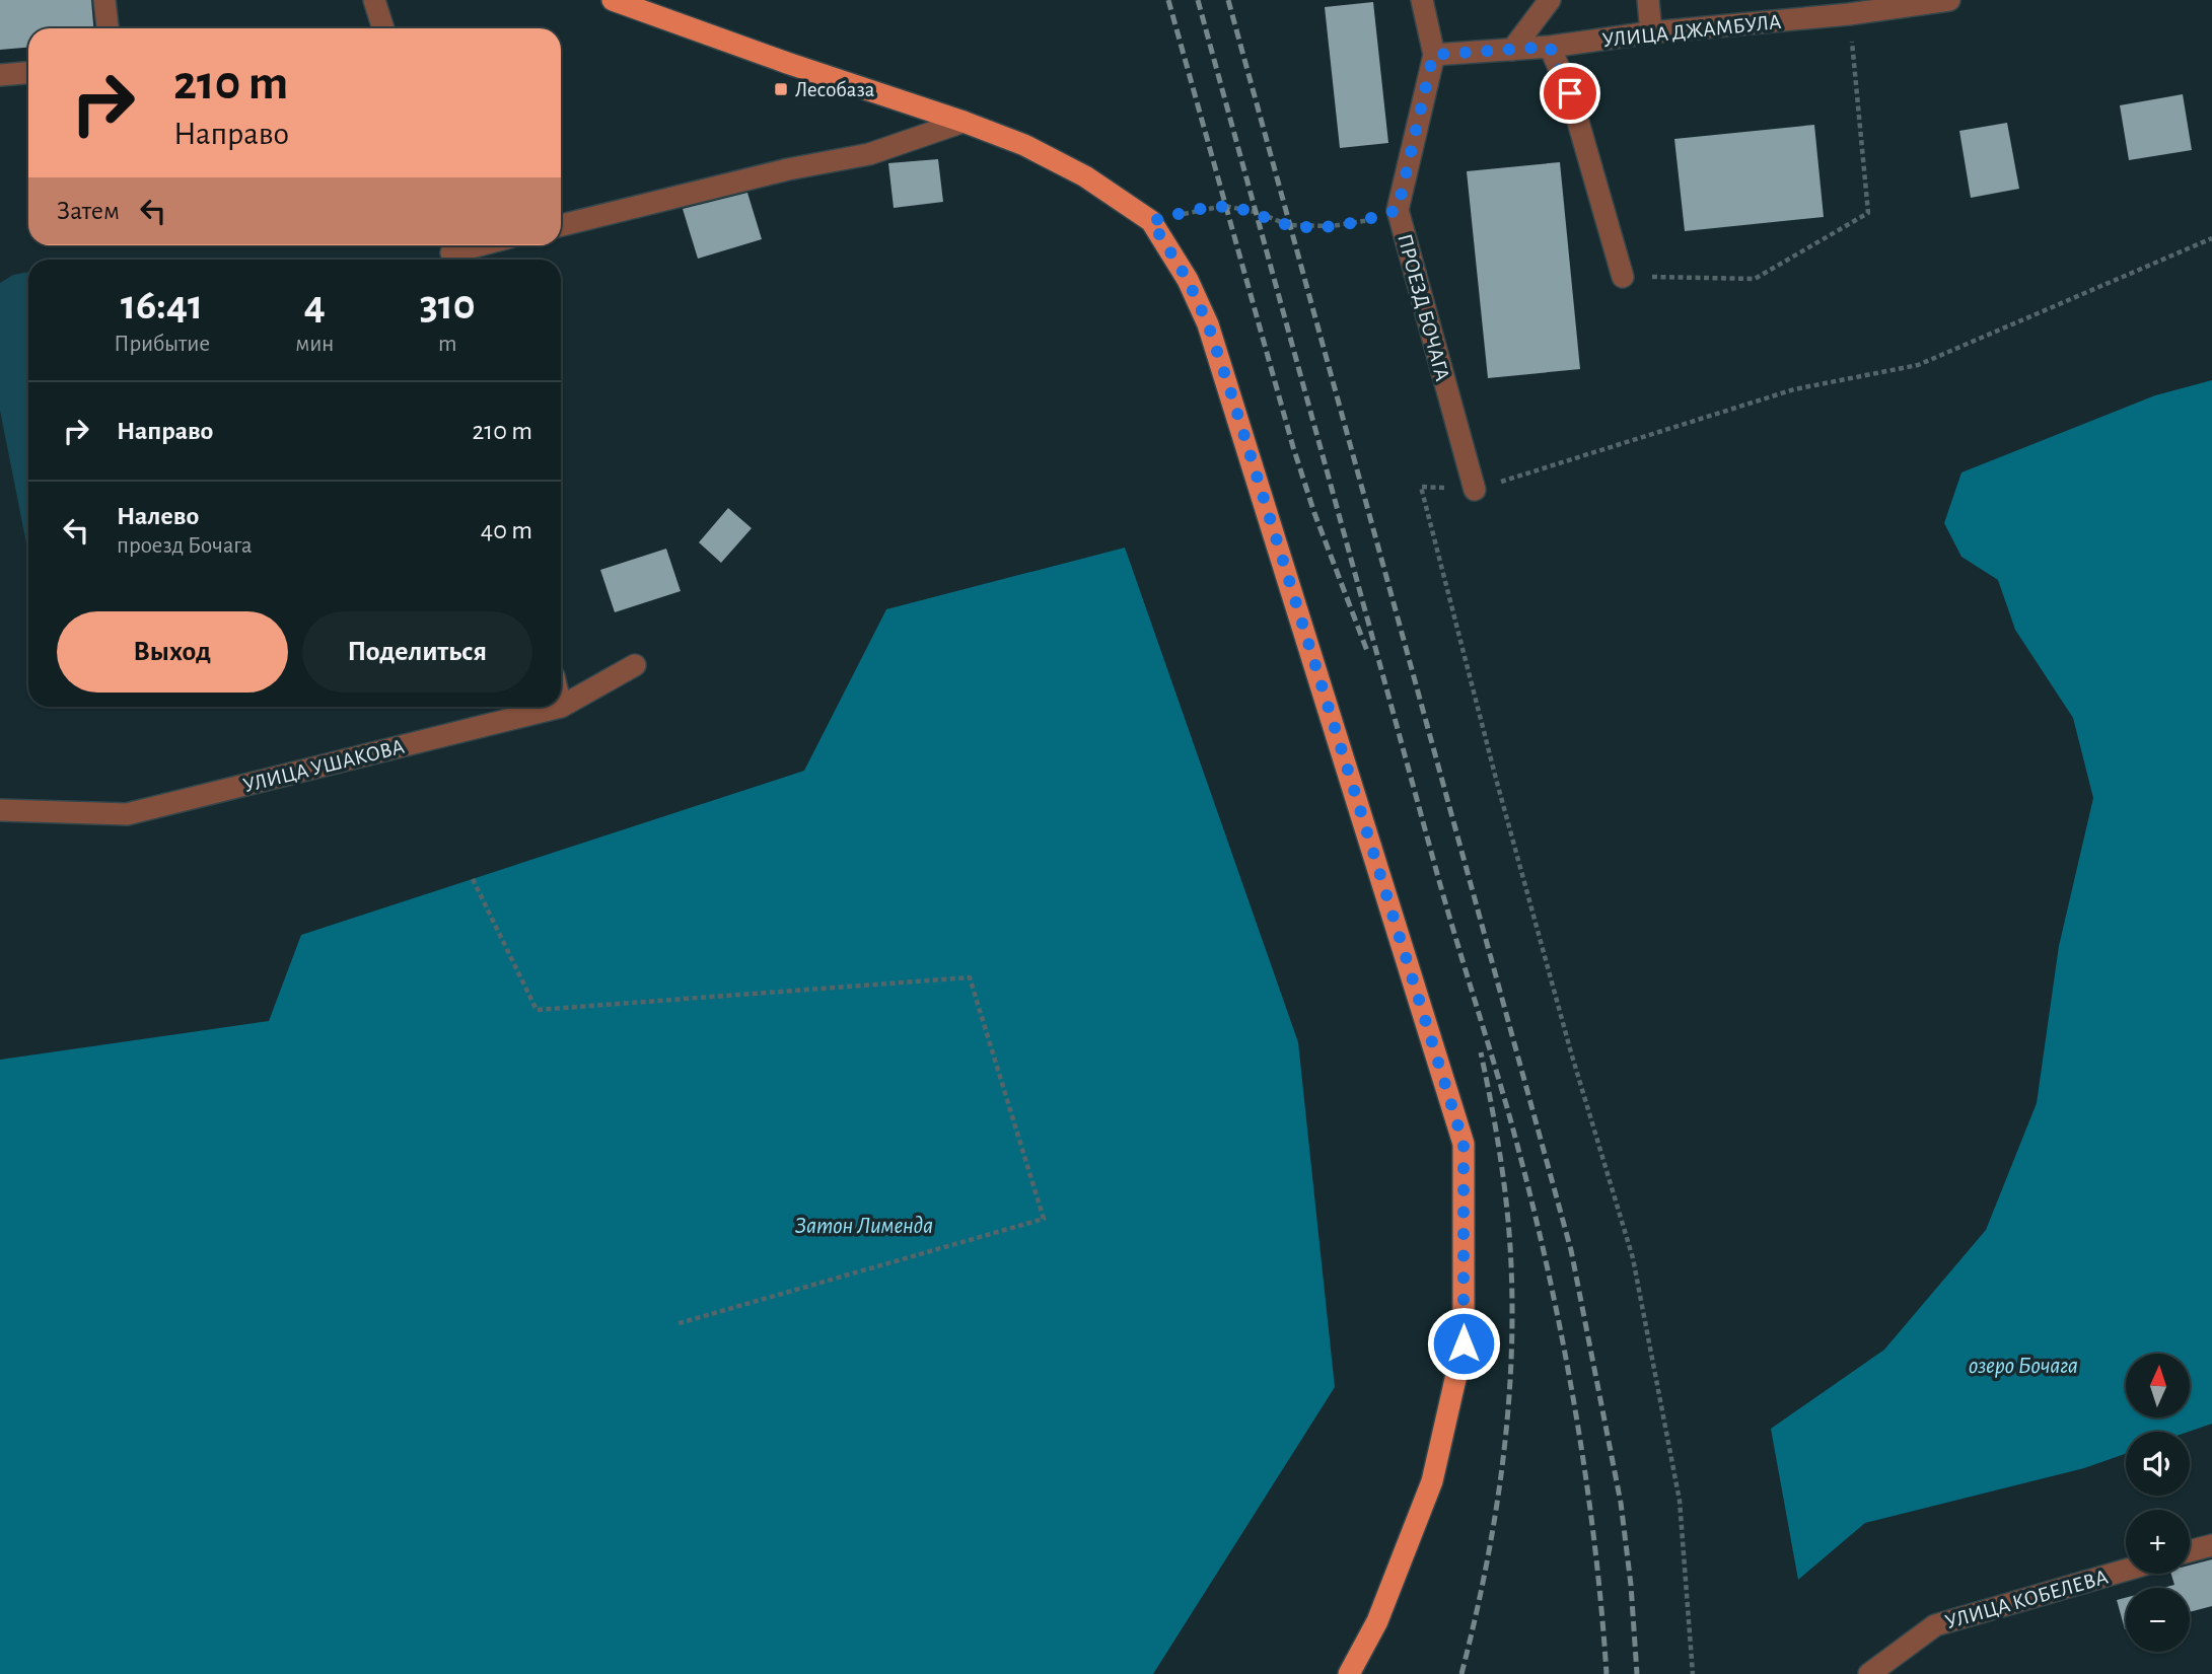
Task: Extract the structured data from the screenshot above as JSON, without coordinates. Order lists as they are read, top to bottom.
{
  "streets": {
    "street": [
      "УЛИЦА ДЖАМБУЛА",
      "ПРОЕЗД БОЧАГА",
      "УЛИЦА УШАКОВА",
      "УЛИЦА КОБЕЛЕВА"
    ]
  },
  "crossings": [
    ["УЛИЦА ДЖАМБУЛА", "ПРОЕЗД БОЧАГА"]
  ],
  "water": ["Затон Лименда", "озеро Бочага"],
  "places": {
    "transit": ["Лесобаза"]
  },
  "north": "top",
  "page": {
    "turn": ["210 m", "Направо"],
    "then": "Затем",
    "eta": [
      "16:41",
      "Прибытие",
      "4",
      "мин",
      "310",
      "m"
    ],
    "list": [
      {
        "name": "Направо",
        "value": "210 m"
      },
      {
        "name": "Налево",
        "note": "проезд Бочага",
        "value": "40 m"
      }
    ],
    "buttons": ["Выход", "Поделиться"],
    "map_buttons": ["+", "−"]
  }
}
